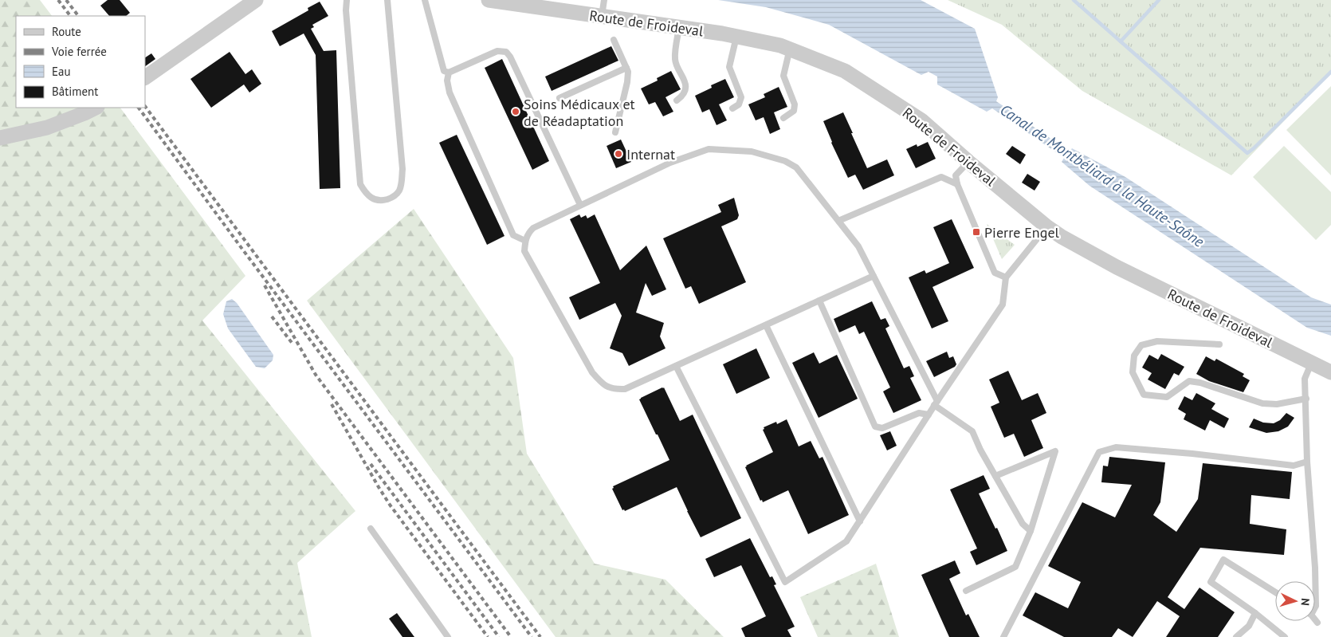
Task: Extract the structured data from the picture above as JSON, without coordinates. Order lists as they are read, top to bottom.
{
  "streets": {
    "street": ["Route de Froideval"]
  },
  "water": ["Canal de Montbéliard à la Haute-Saône"],
  "places": {
    "other": ["Soins Médicaux et de Réadaptation", "Internat"],
    "transit": ["Pierre Engel"]
  },
  "legend": [
    "Route",
    "Voie ferrée",
    "Eau",
    "Bâtiment"
  ],
  "north": "right"
}
